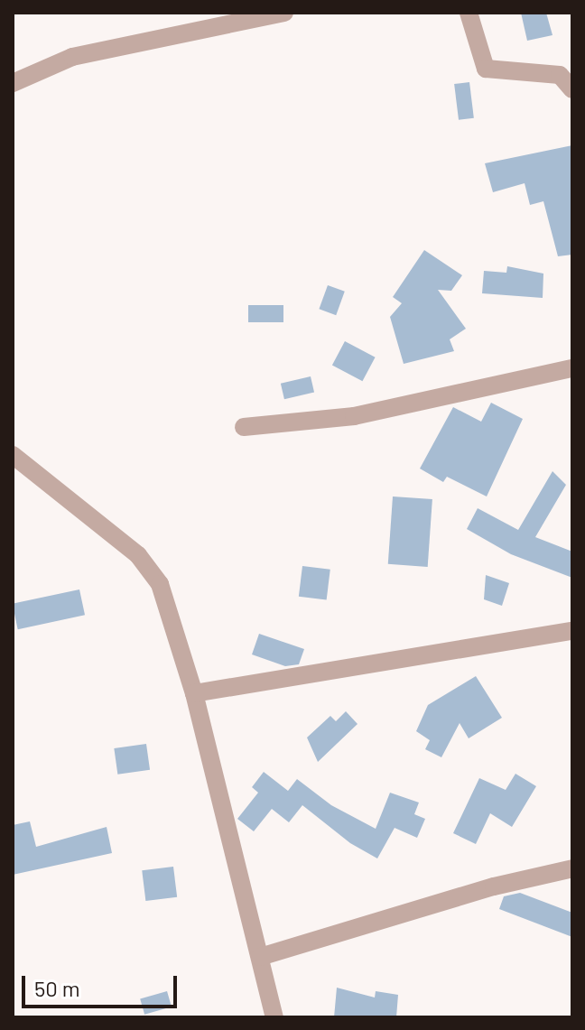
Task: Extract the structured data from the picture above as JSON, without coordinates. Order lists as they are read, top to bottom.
{
  "scale_bar": "50 m"
}
